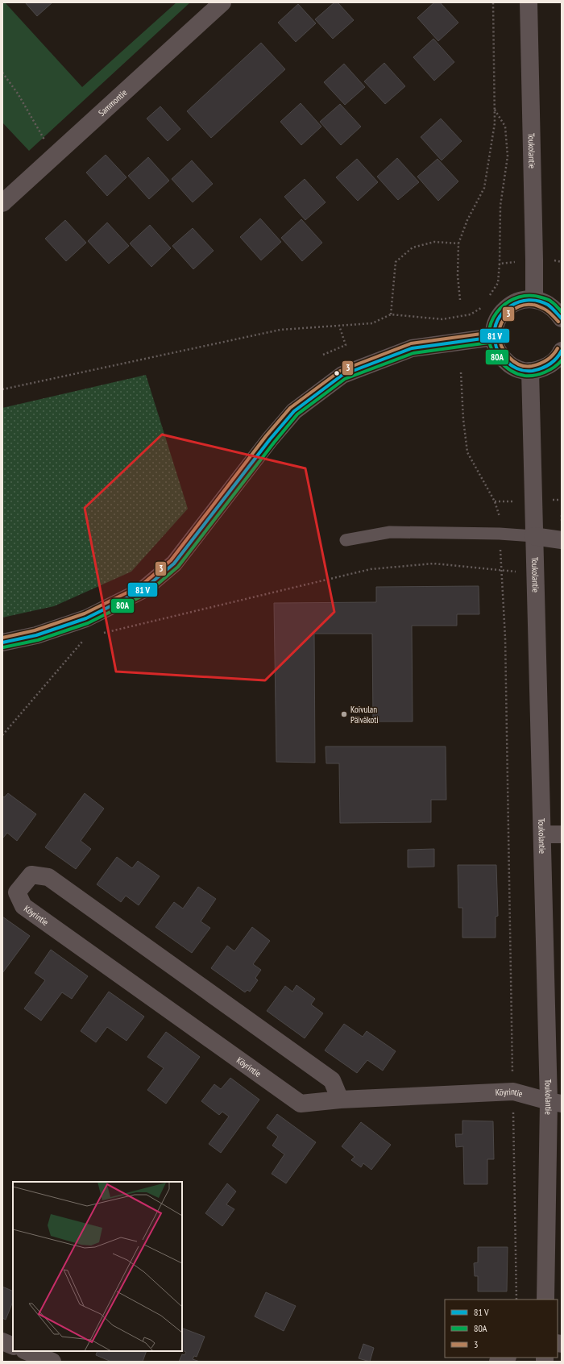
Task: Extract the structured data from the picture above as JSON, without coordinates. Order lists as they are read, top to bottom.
{
  "streets": {
    "street": ["Sammontie", "Toukolantie", "Köyrintie"]
  },
  "crossings": [
    ["Toukolantie", "Köyrintie"]
  ],
  "places": ["Koivulan Päiväkoti"],
  "lines": ["transit line 80A", "transit line 3"],
  "legend": ["81 V", "80A", "3"]
}
